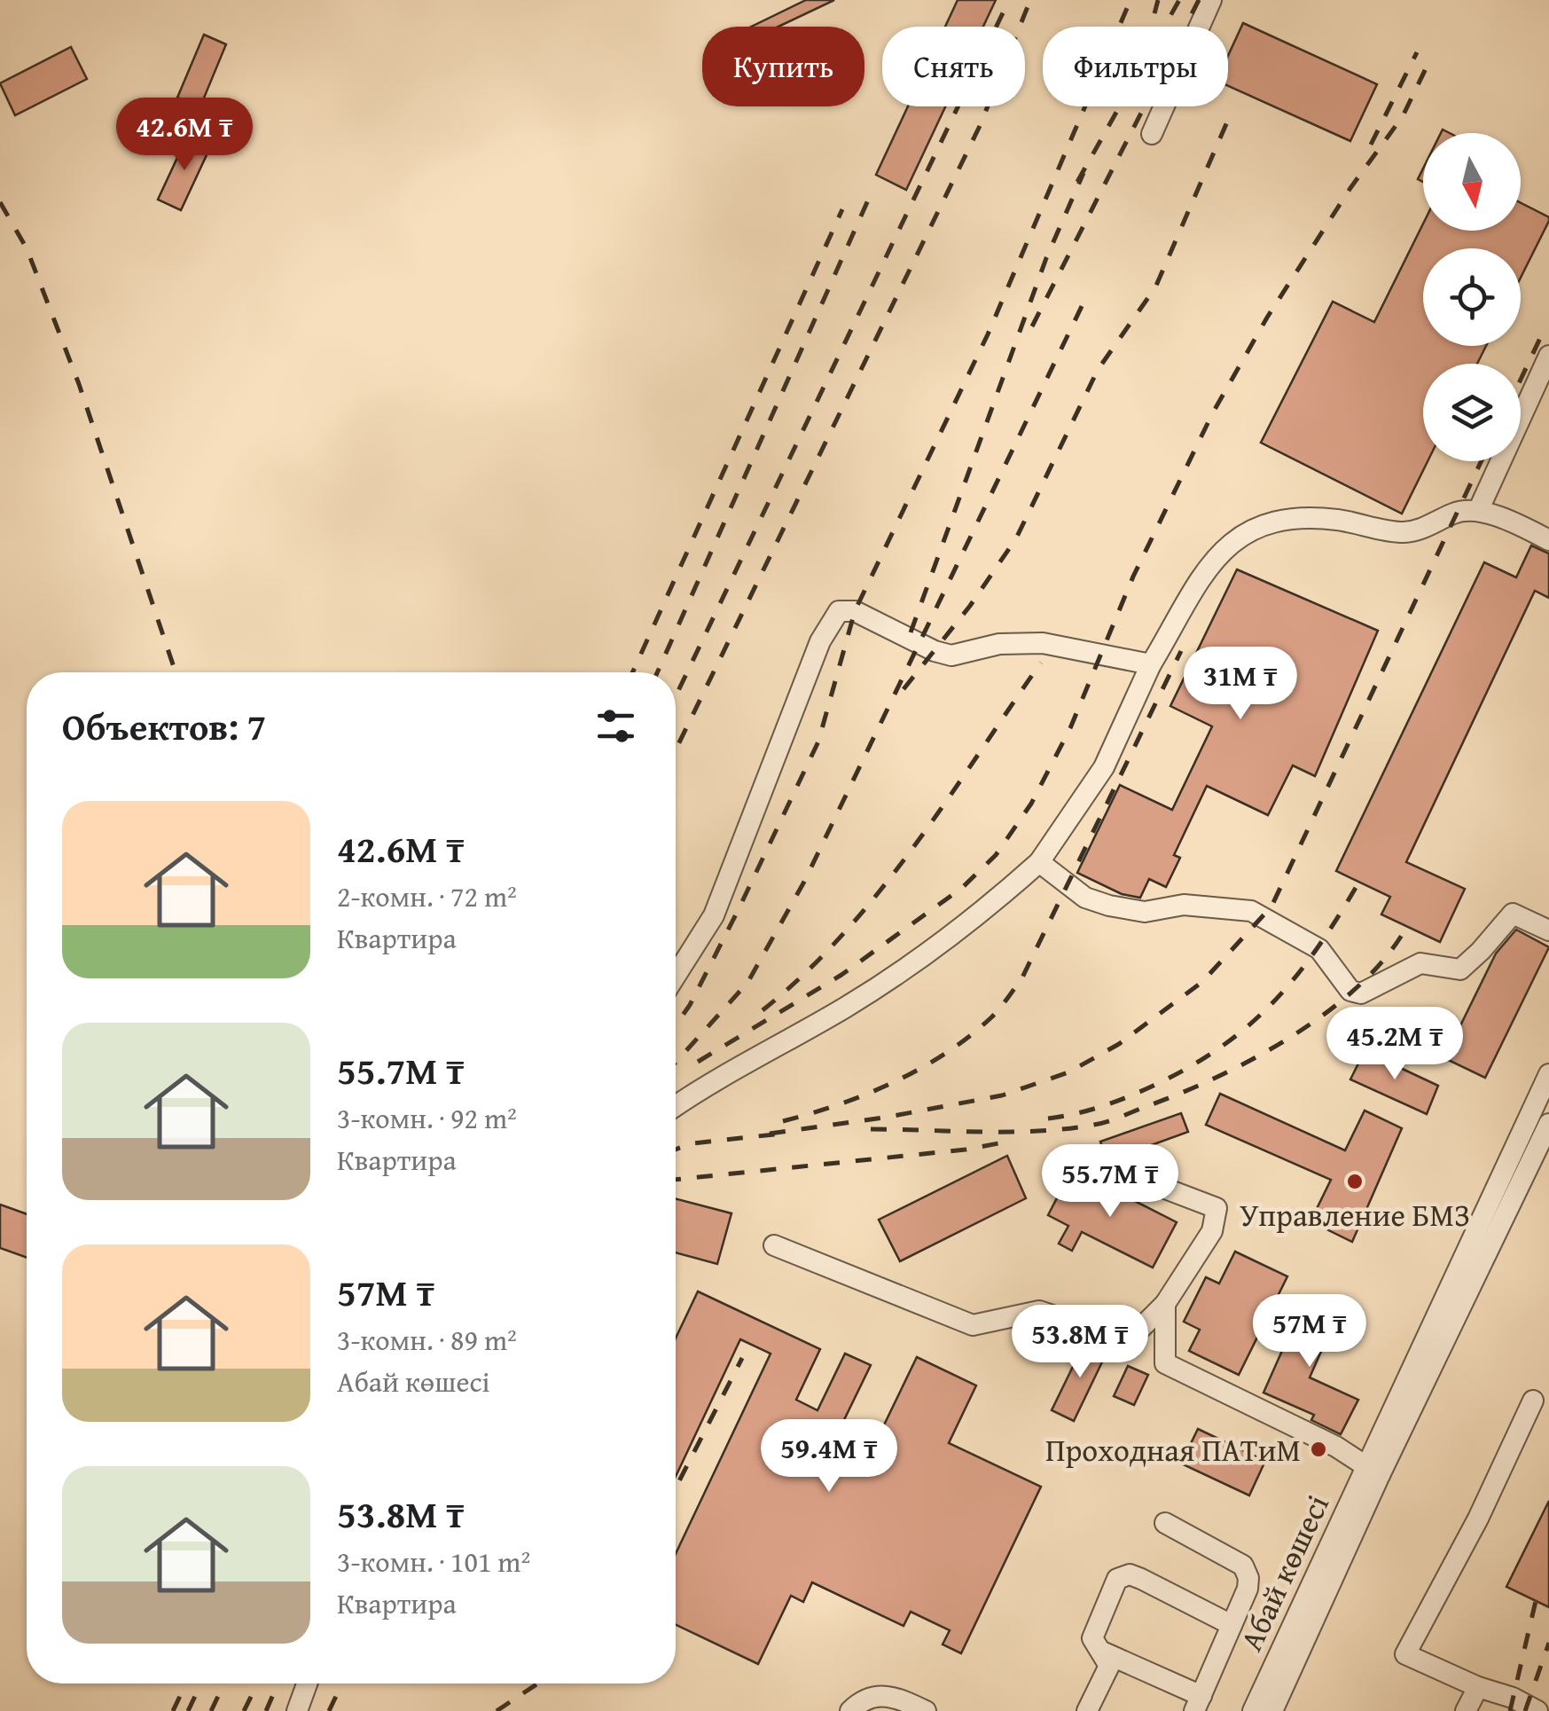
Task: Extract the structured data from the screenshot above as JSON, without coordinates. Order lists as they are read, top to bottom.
{
  "streets": {
    "street": ["Абай көшесі"]
  },
  "places": ["Управление БМЗ", "Проходная ПАТиМ"],
  "north": "bottom",
  "page": {
    "chip": ["Купить", "Снять", "Фильтры"],
    "price": [
      "42.6M ₸",
      "31M ₸",
      "45.2M ₸",
      "55.7M ₸",
      "57M ₸",
      "53.8M ₸",
      "59.4M ₸"
    ],
    "heading": "Объектов: 7",
    "list": [
      {
        "name": "42.6M ₸",
        "note": "2-комн. · 72 m² · Квартира"
      },
      {
        "name": "55.7M ₸",
        "note": "3-комн. · 92 m² · Квартира"
      },
      {
        "name": "57M ₸",
        "note": "3-комн. · 89 m² · Абай көшесі"
      },
      {
        "name": "53.8M ₸",
        "note": "3-комн. · 101 m² · Квартира"
      }
    ]
  }
}
